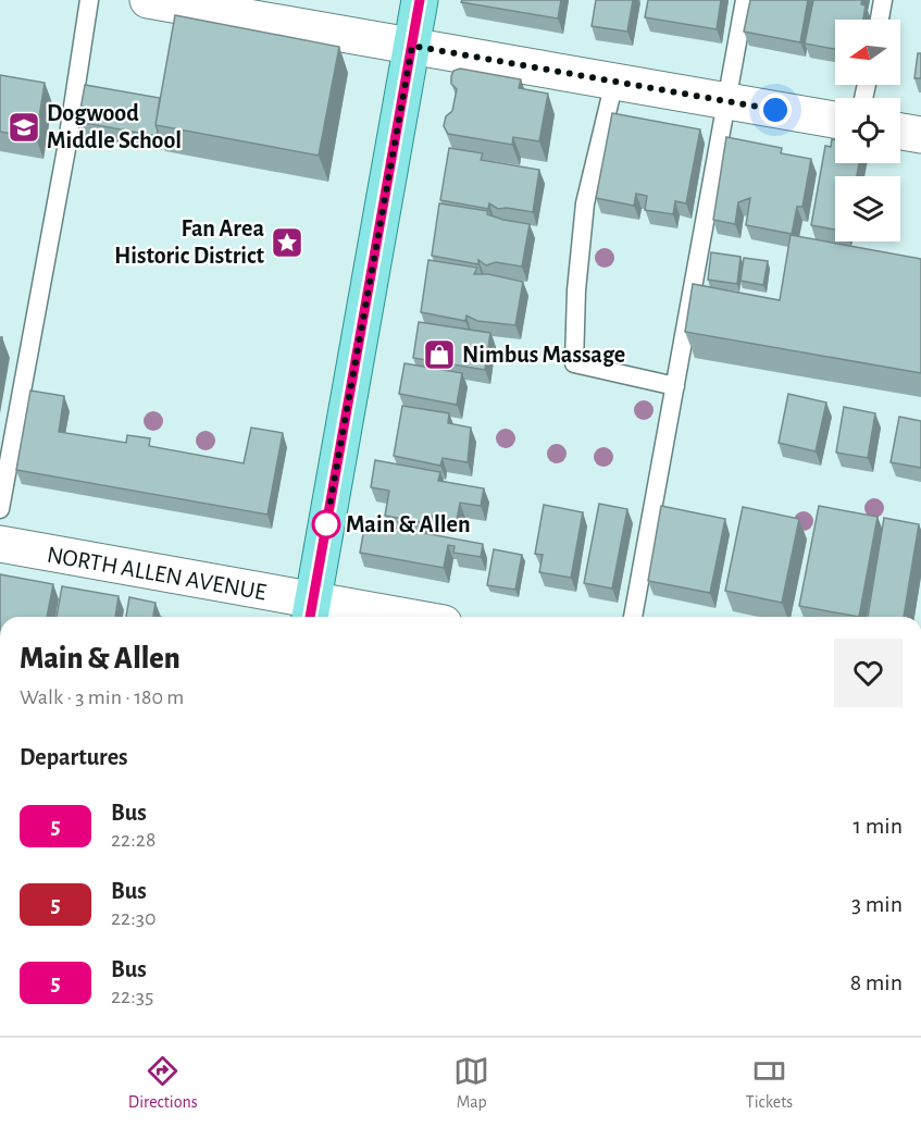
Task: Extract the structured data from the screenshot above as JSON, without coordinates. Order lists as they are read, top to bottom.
{
  "streets": {
    "street": ["NORTH ALLEN AVENUE"]
  },
  "places": {
    "school or university": ["Dogwood Middle School"],
    "place": ["Fan Area Historic District"],
    "shop": ["Nimbus Massage"],
    "other": ["Main & Allen"]
  },
  "lines": ["bus line 5"],
  "north": "left",
  "page": {
    "heading": [
      ["Main & Allen", "Walk · 3 min · 180 m"],
      "Departures"
    ],
    "list": [
      {
        "mark": "5",
        "name": "Bus",
        "note": "22:28",
        "value": "1 min"
      },
      {
        "mark": "5",
        "name": "Bus",
        "note": "22:30",
        "value": "3 min"
      },
      {
        "mark": "5",
        "name": "Bus",
        "note": "22:35",
        "value": "8 min"
      }
    ],
    "tabs": ["Directions", "Map", "Tickets"]
  }
}
